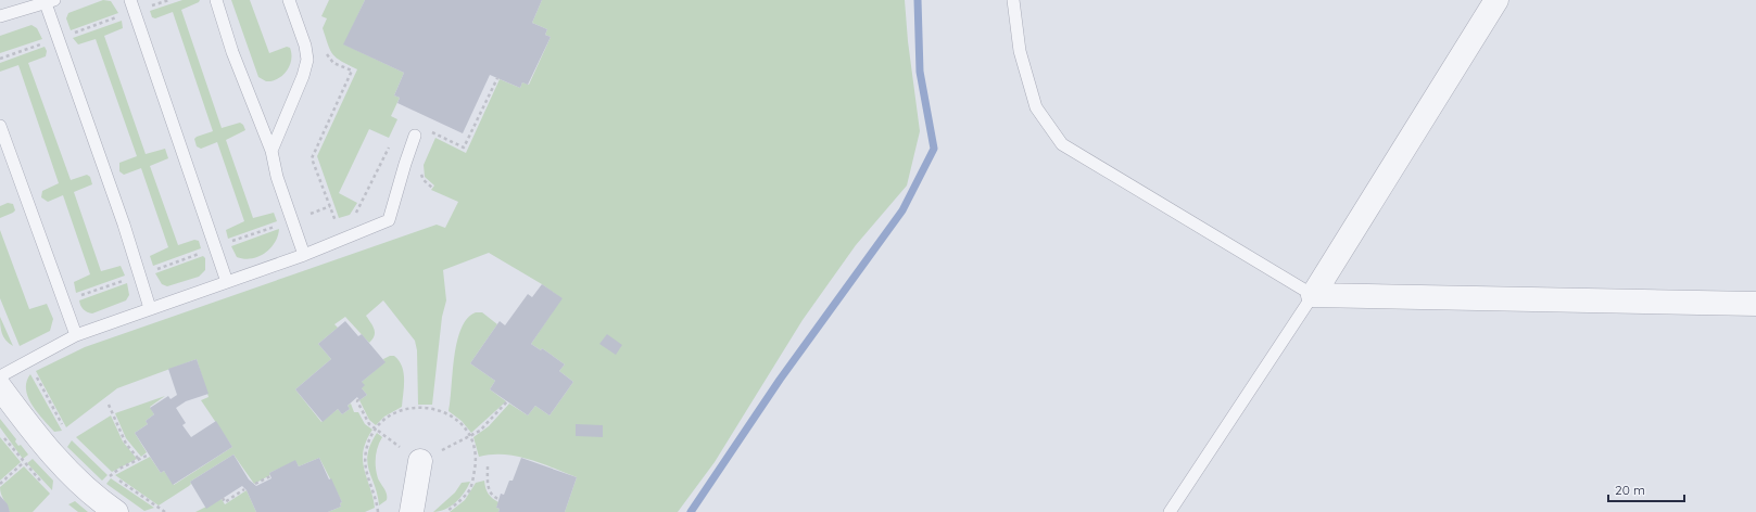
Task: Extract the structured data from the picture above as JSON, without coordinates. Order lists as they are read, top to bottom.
{
  "scale_bar": "20 m"
}
